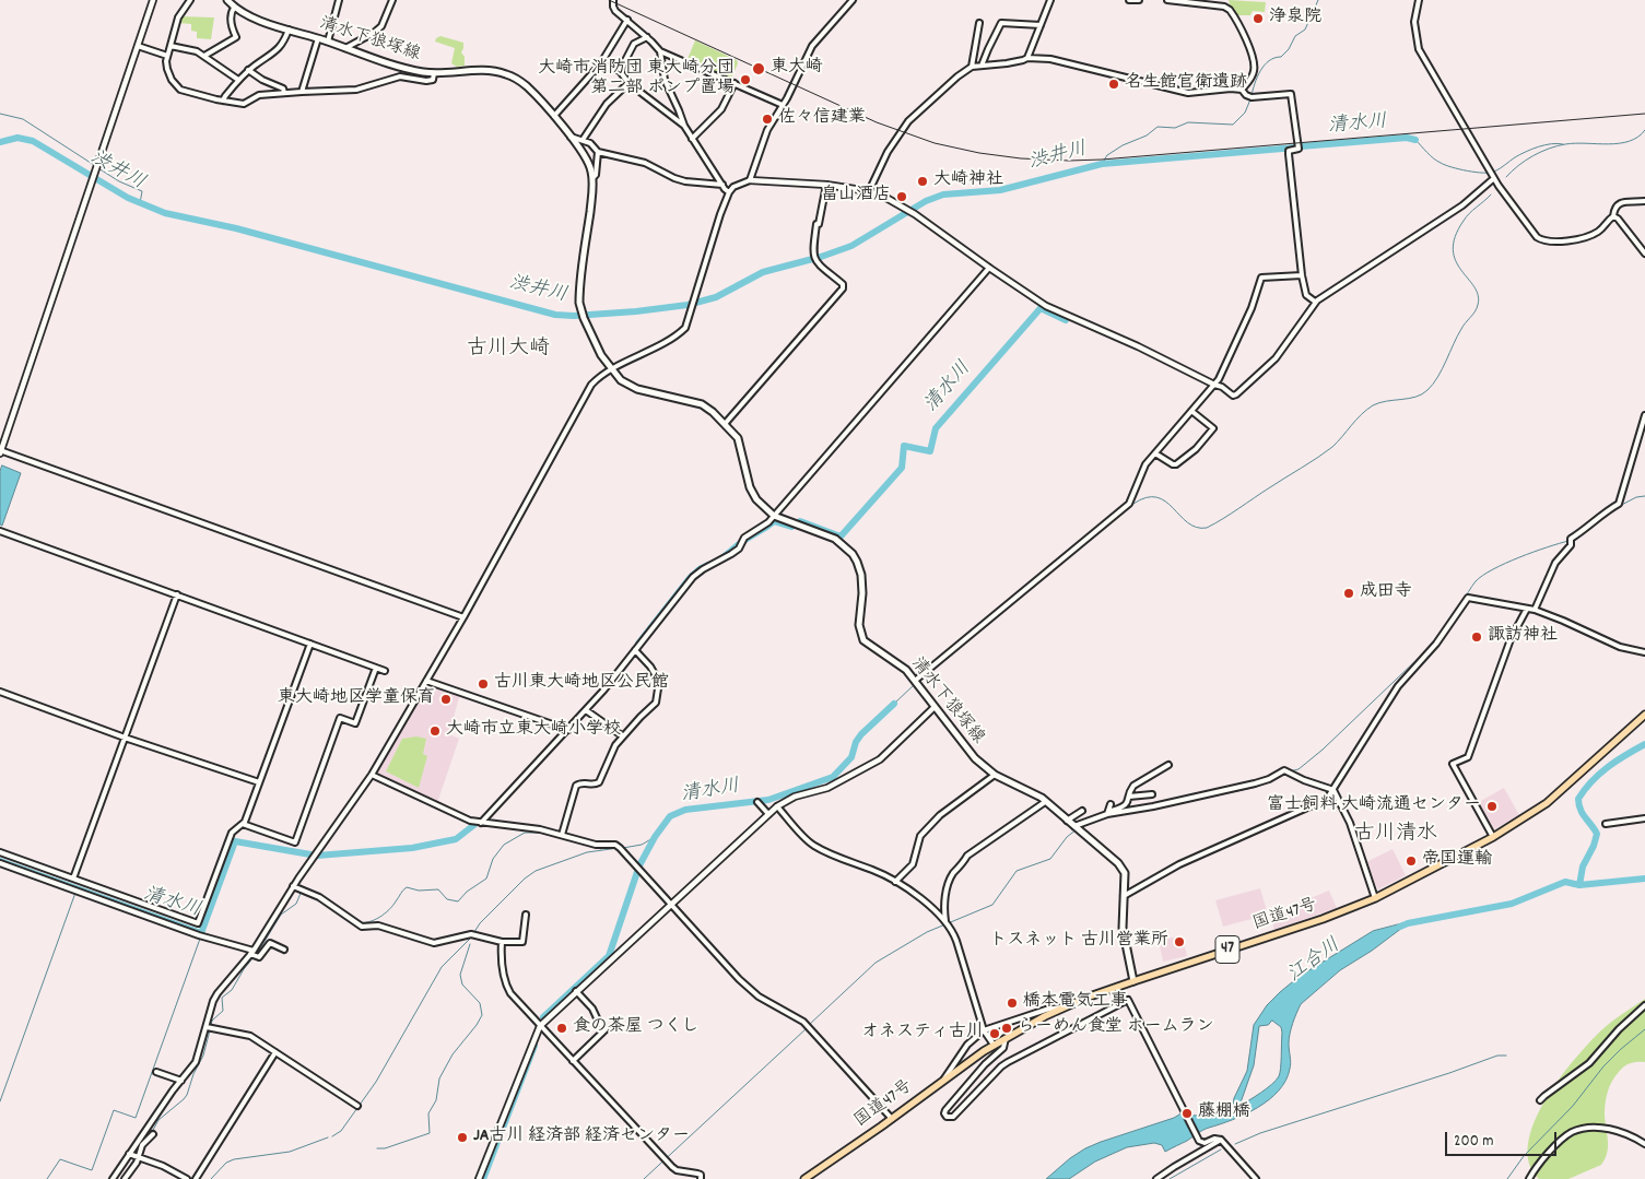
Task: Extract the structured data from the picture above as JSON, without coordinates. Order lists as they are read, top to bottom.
{
  "streets": {
    "highway": ["国道47号", "47"],
    "main road": ["清水下狼塚線"]
  },
  "crossings": [
    ["清水下狼塚線", "国道47号"]
  ],
  "districts": ["古川大崎", "古川清水"],
  "water": ["清水川", "渋井川", "江合川"],
  "places": [
    "浄泉院",
    "東大崎",
    "大崎市消防団 東大崎分団 第二部 ポンプ置場",
    "名生館官衛遺跡",
    "佐々信建業",
    "大崎神社",
    "畠山酒店",
    "成田寺",
    "諏訪神社",
    "古川東大崎地区公民館",
    "東大崎地区学童保育",
    "大崎市立東大崎小学校",
    "富士飼料 大崎流通センター",
    "帝国運輸",
    "トスネット 古川営業所",
    "橋本電気工事",
    "食の茶屋 つくし",
    "らーめん食堂 ホームラン",
    "オネスティ古川",
    "藤棚橋",
    "JA古川 経済部 経済センター"
  ],
  "scale_bar": "200 m"
}
